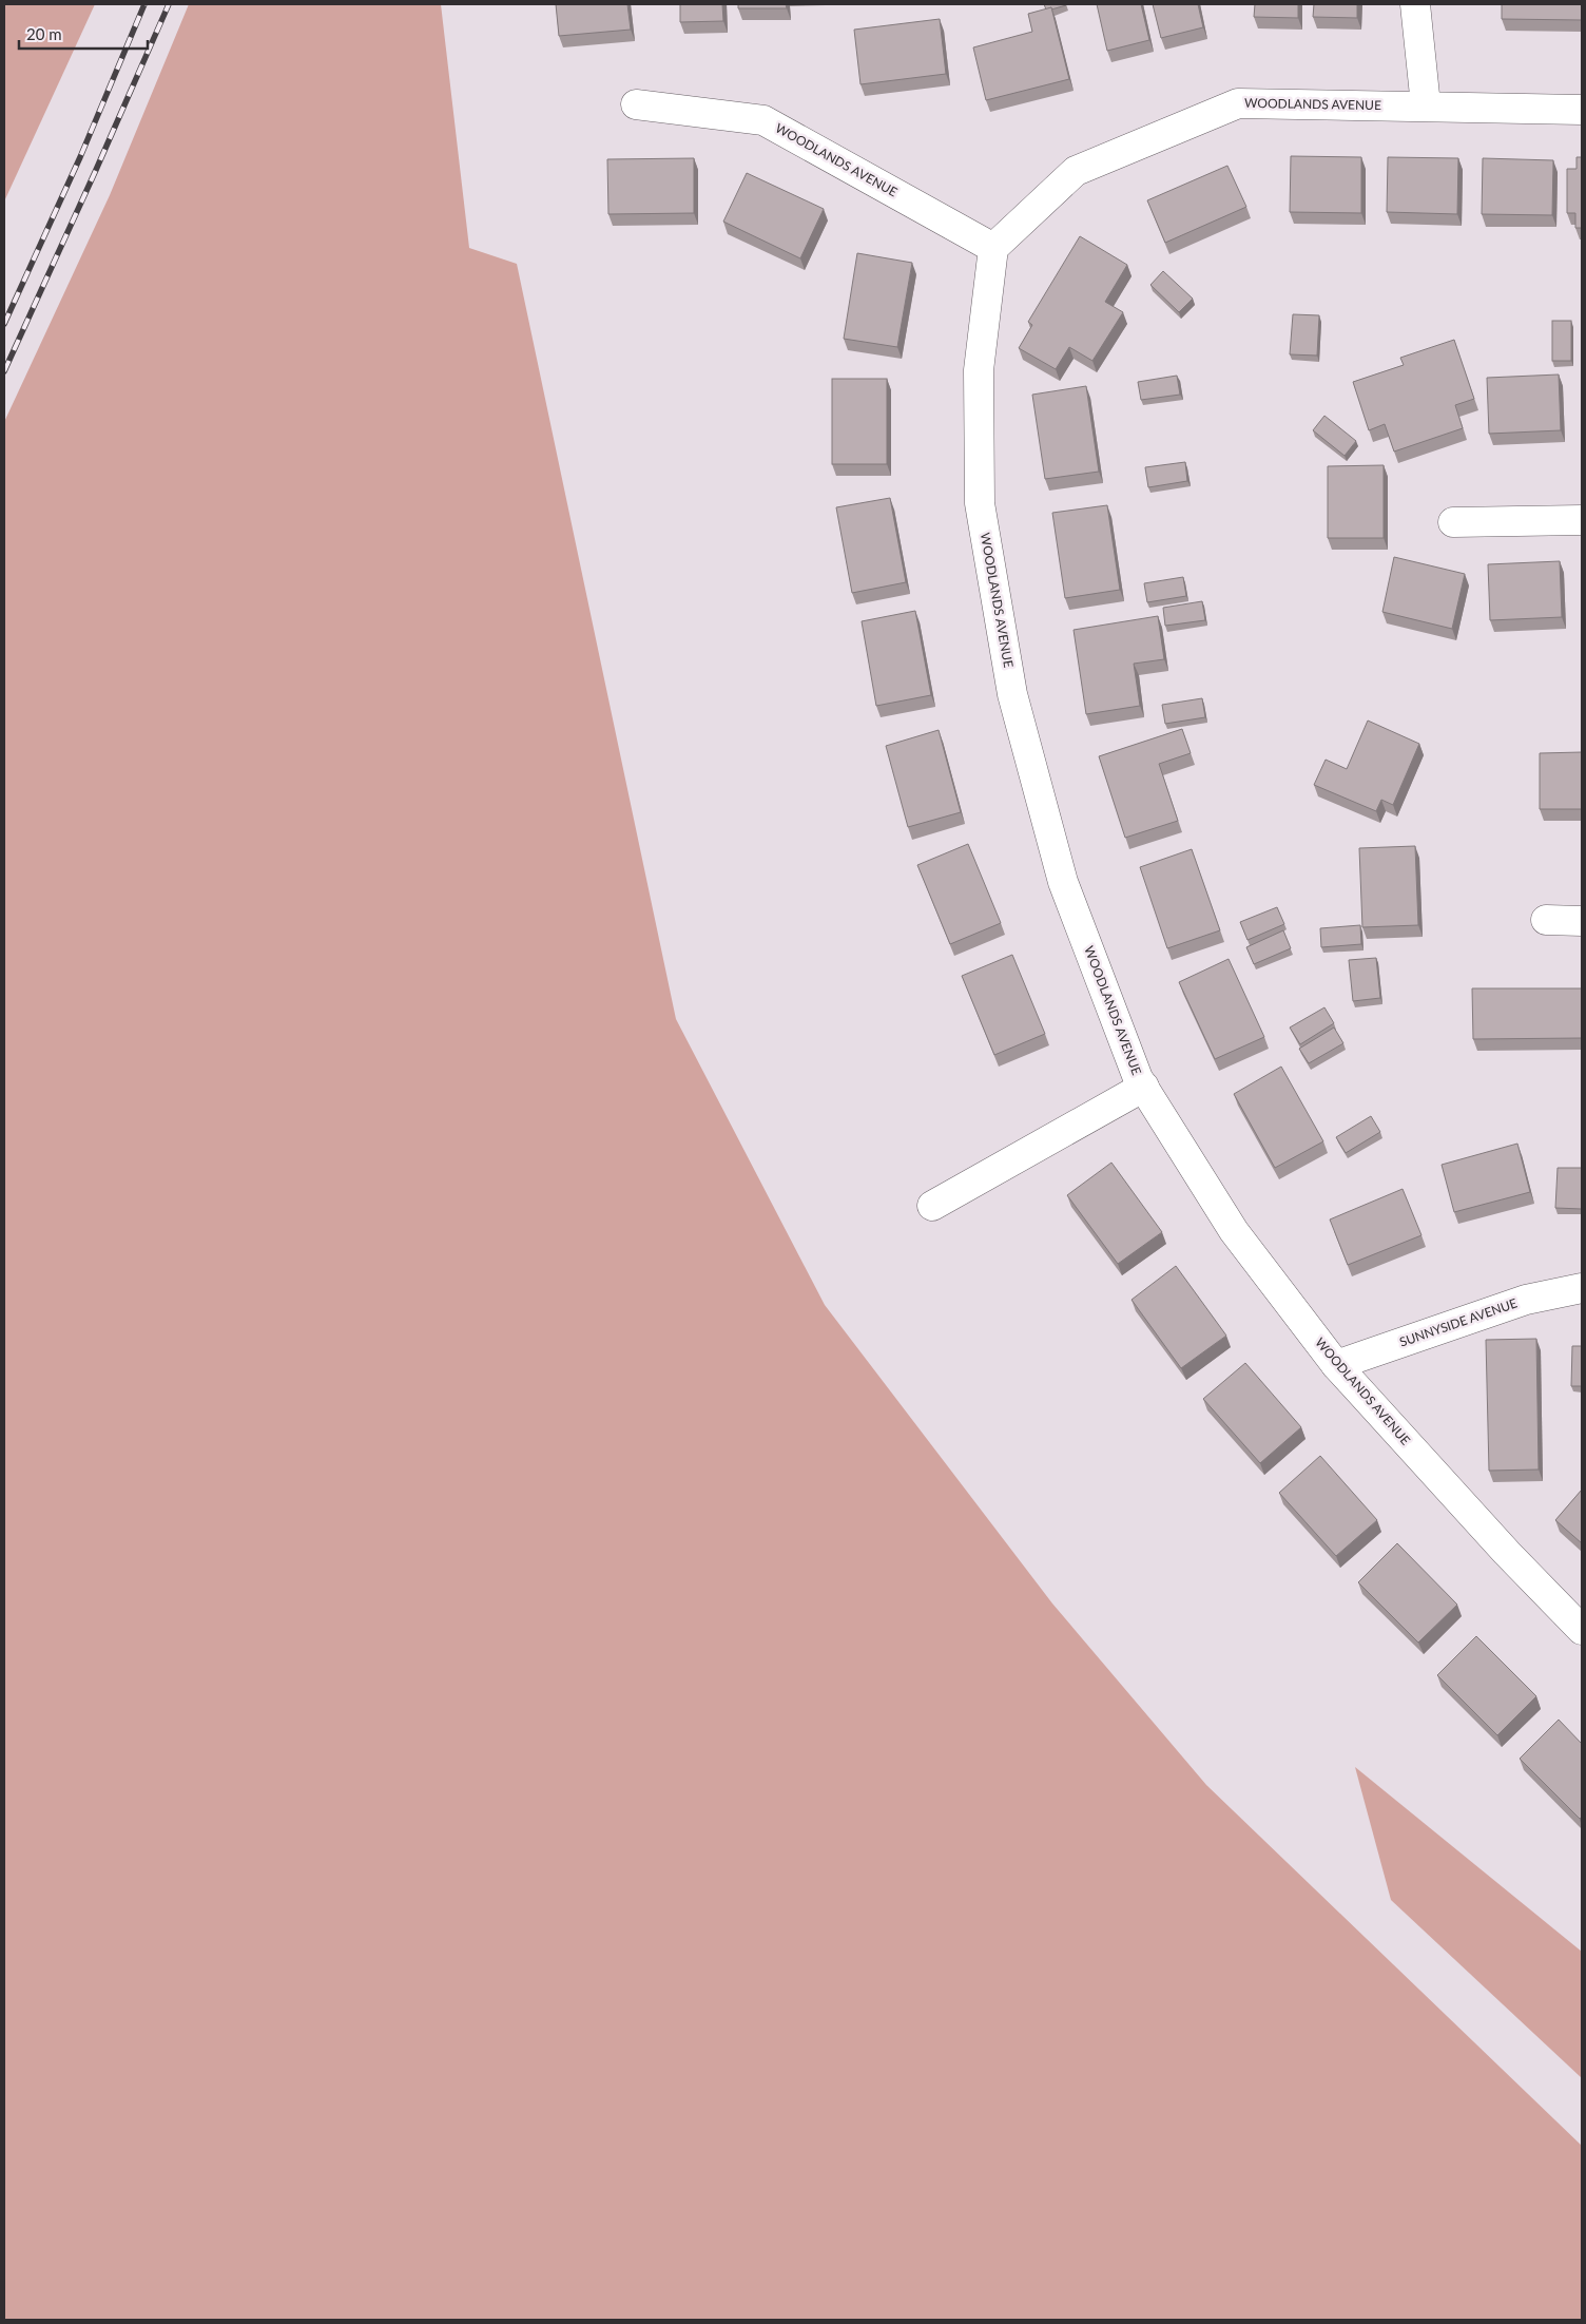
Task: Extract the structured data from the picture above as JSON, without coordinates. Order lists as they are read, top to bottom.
{
  "streets": {
    "street": ["WOODLANDS AVENUE", "SUNNYSIDE AVENUE"]
  },
  "crossings": [
    ["WOODLANDS AVENUE", "SUNNYSIDE AVENUE"]
  ],
  "scale_bar": "20 m"
}
